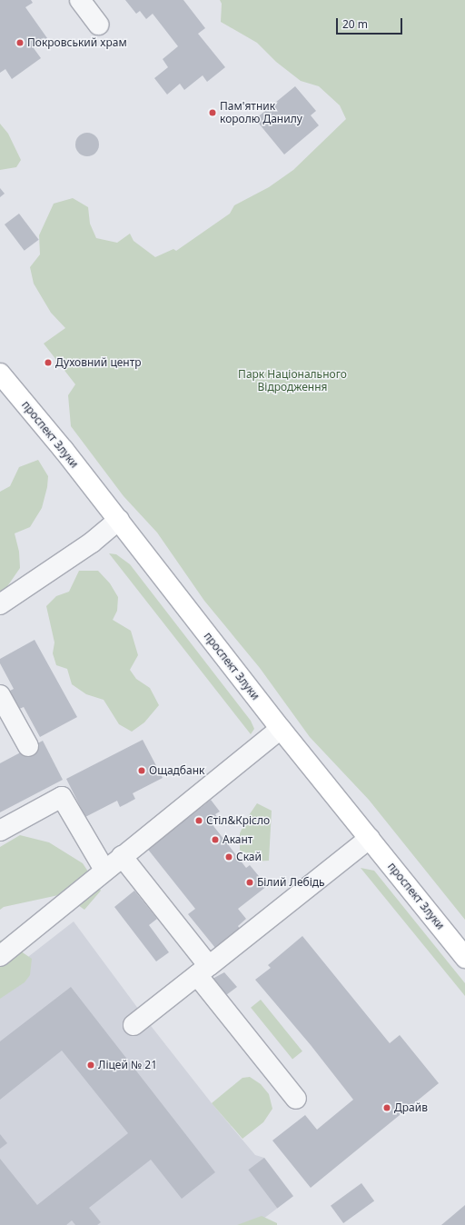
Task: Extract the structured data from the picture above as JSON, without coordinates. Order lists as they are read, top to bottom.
{
  "streets": {
    "main road": ["проспект Злуки"]
  },
  "parks": ["Парк Національного Відродження"],
  "places": [
    "Покровський храм",
    "Пам'ятник королю Данилу",
    "Духовний центр",
    "Ощадбанк",
    "Стіл&Крісло",
    "Акант",
    "Скай",
    "Білий Лебідь",
    "Ліцей № 21",
    "Драйв"
  ],
  "scale_bar": "20 m"
}
